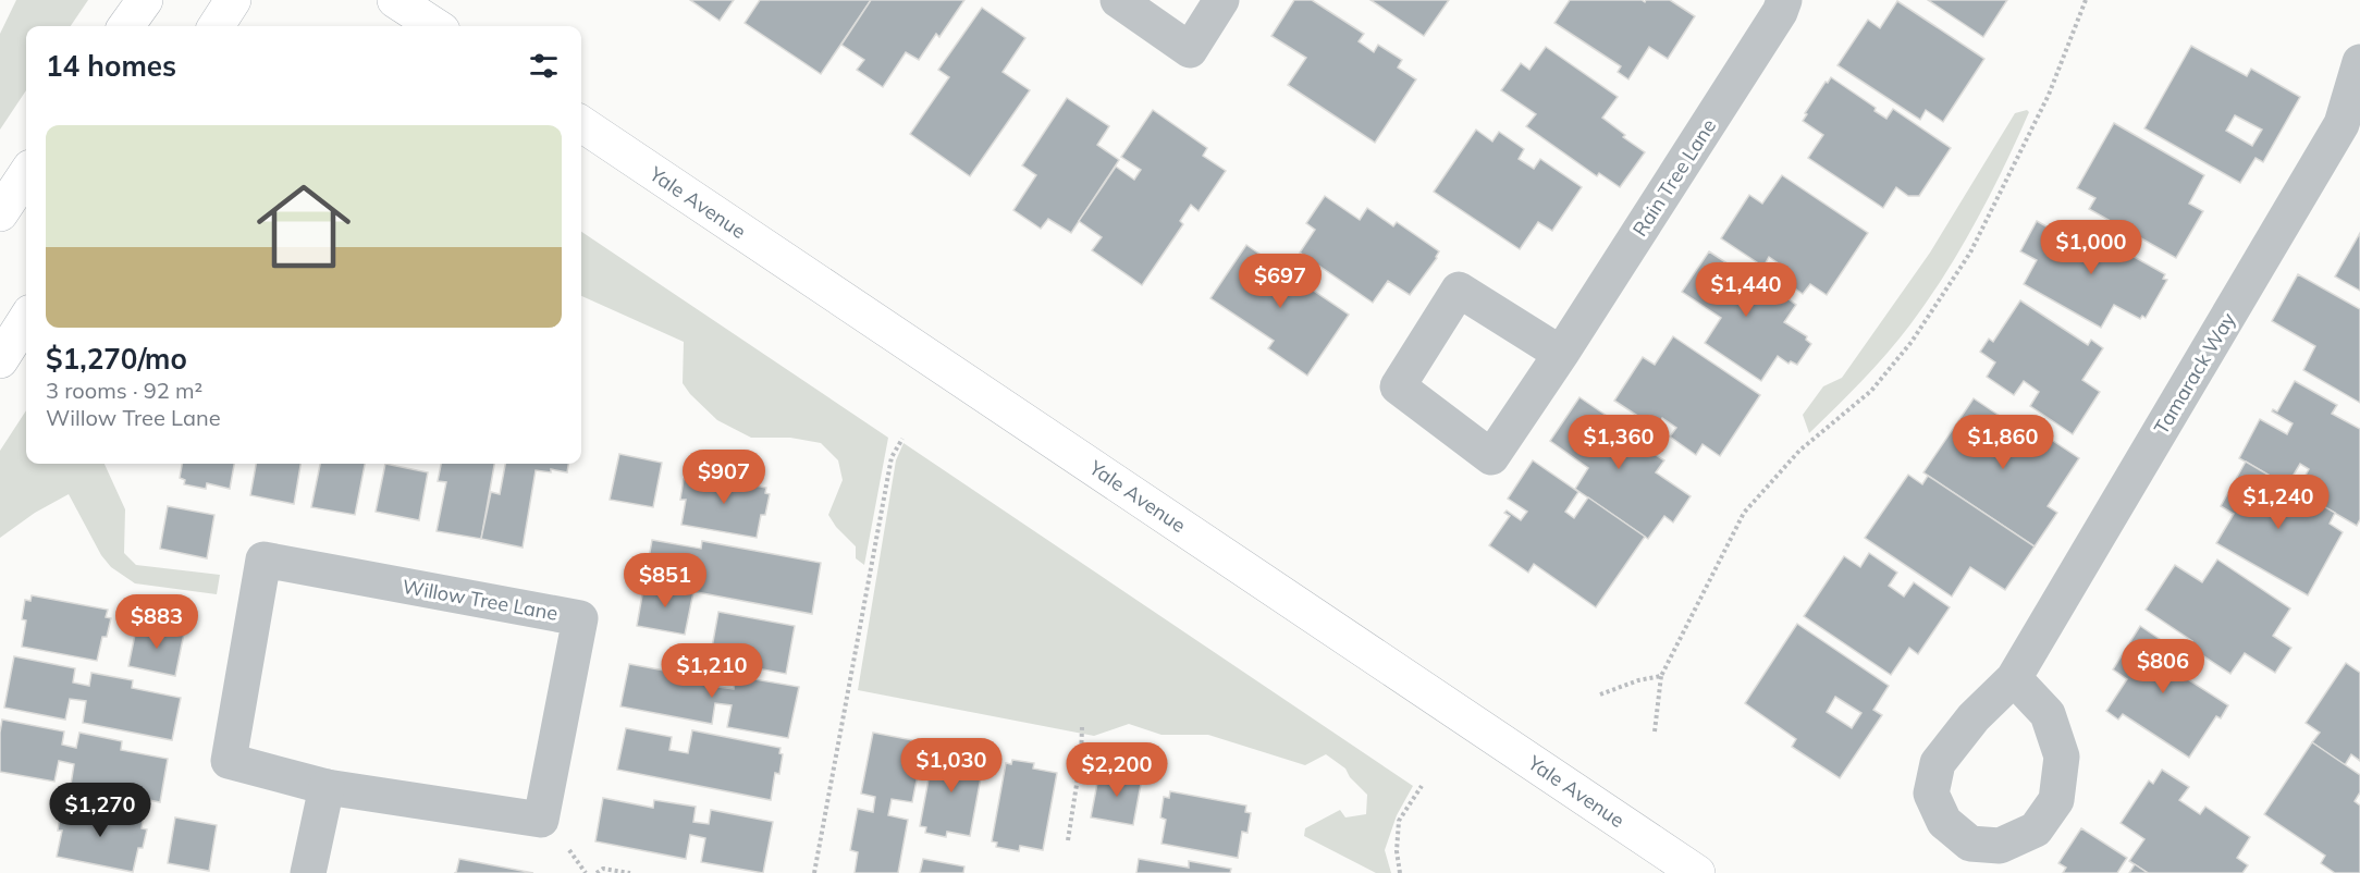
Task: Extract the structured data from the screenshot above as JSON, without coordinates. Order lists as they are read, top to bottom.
{
  "streets": {
    "street": [
      "Rain Tree Lane",
      "Yale Avenue",
      "Tamarack Way",
      "Willow Tree Lane"
    ]
  },
  "page": {
    "heading": "14 homes",
    "list": [
      {
        "name": "$1,270/mo",
        "note": "3 rooms · 92 m² · Willow Tree Lane"
      }
    ],
    "price": [
      "$1,000",
      "$697",
      "$1,440",
      "$1,360",
      "$1,860",
      "$907",
      "$1,240",
      "$851",
      "$883",
      "$806",
      "$1,210",
      "$1,030",
      "$2,200",
      "$1,270"
    ]
  }
}
